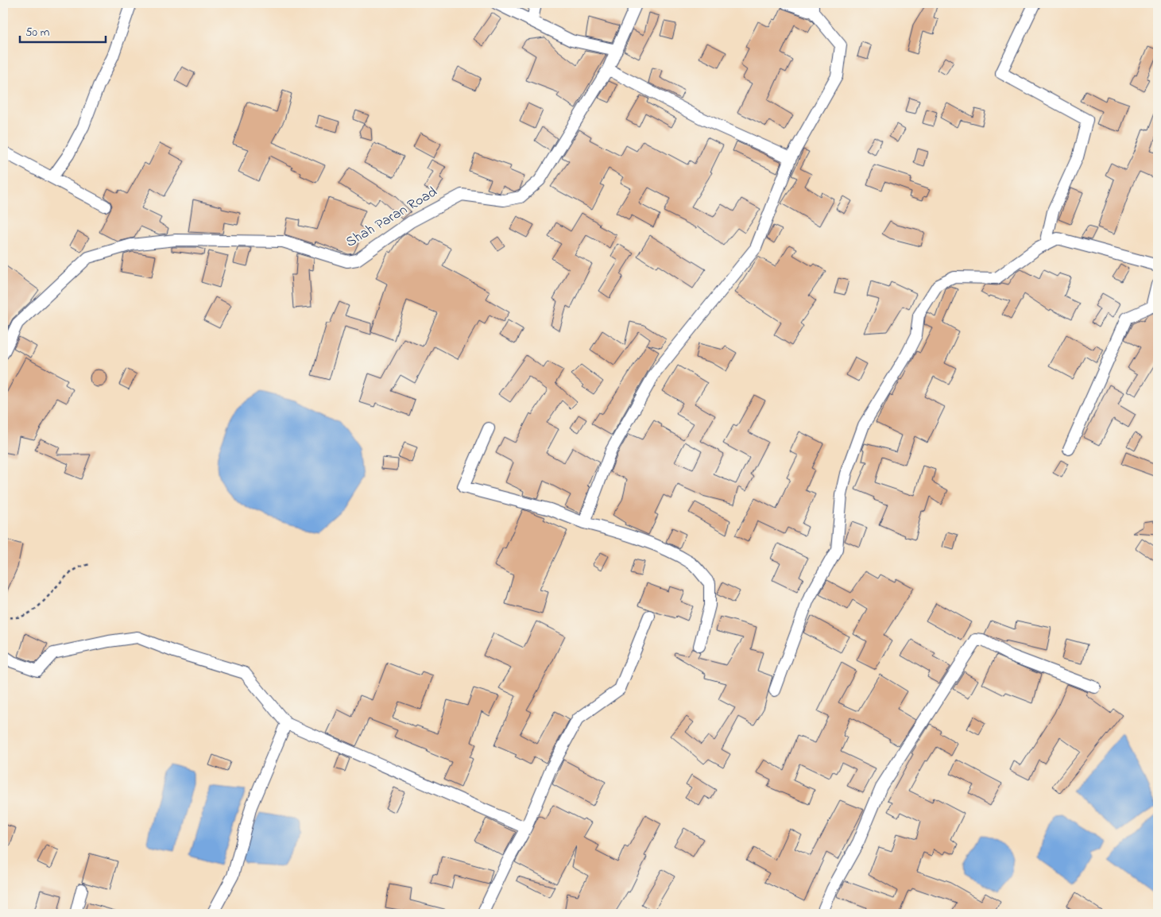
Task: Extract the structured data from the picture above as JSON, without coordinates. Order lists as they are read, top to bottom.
{
  "streets": {
    "street": ["Shah Paran Road"]
  },
  "scale_bar": "50 m"
}
